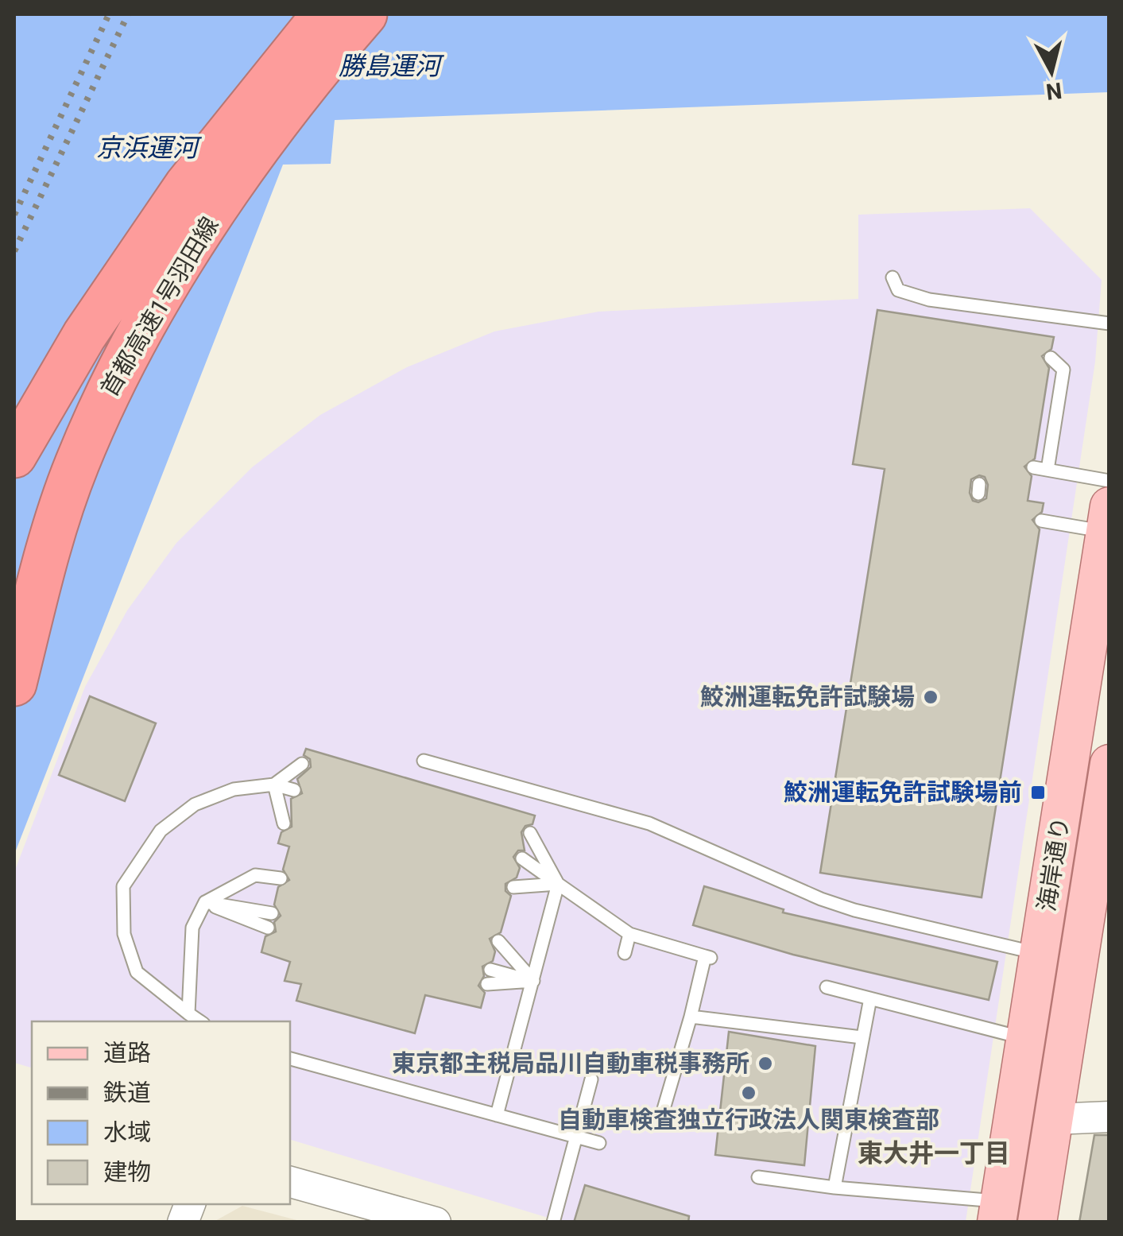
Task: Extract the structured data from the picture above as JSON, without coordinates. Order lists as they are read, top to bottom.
{
  "streets": {
    "highway": ["首都高速1号羽田線"],
    "main road": ["海岸通り"]
  },
  "districts": ["東大井一丁目"],
  "water": ["勝島運河", "京浜運河"],
  "places": {
    "other": ["鮫洲運転免許試験場", "東京都主税局品川自動車税事務所", "自動車検査独立行政法人関東検査部"],
    "transit": ["鮫洲運転免許試験場前"]
  },
  "legend": [
    "道路",
    "鉄道",
    "水域",
    "建物"
  ],
  "north": "bottom"
}
